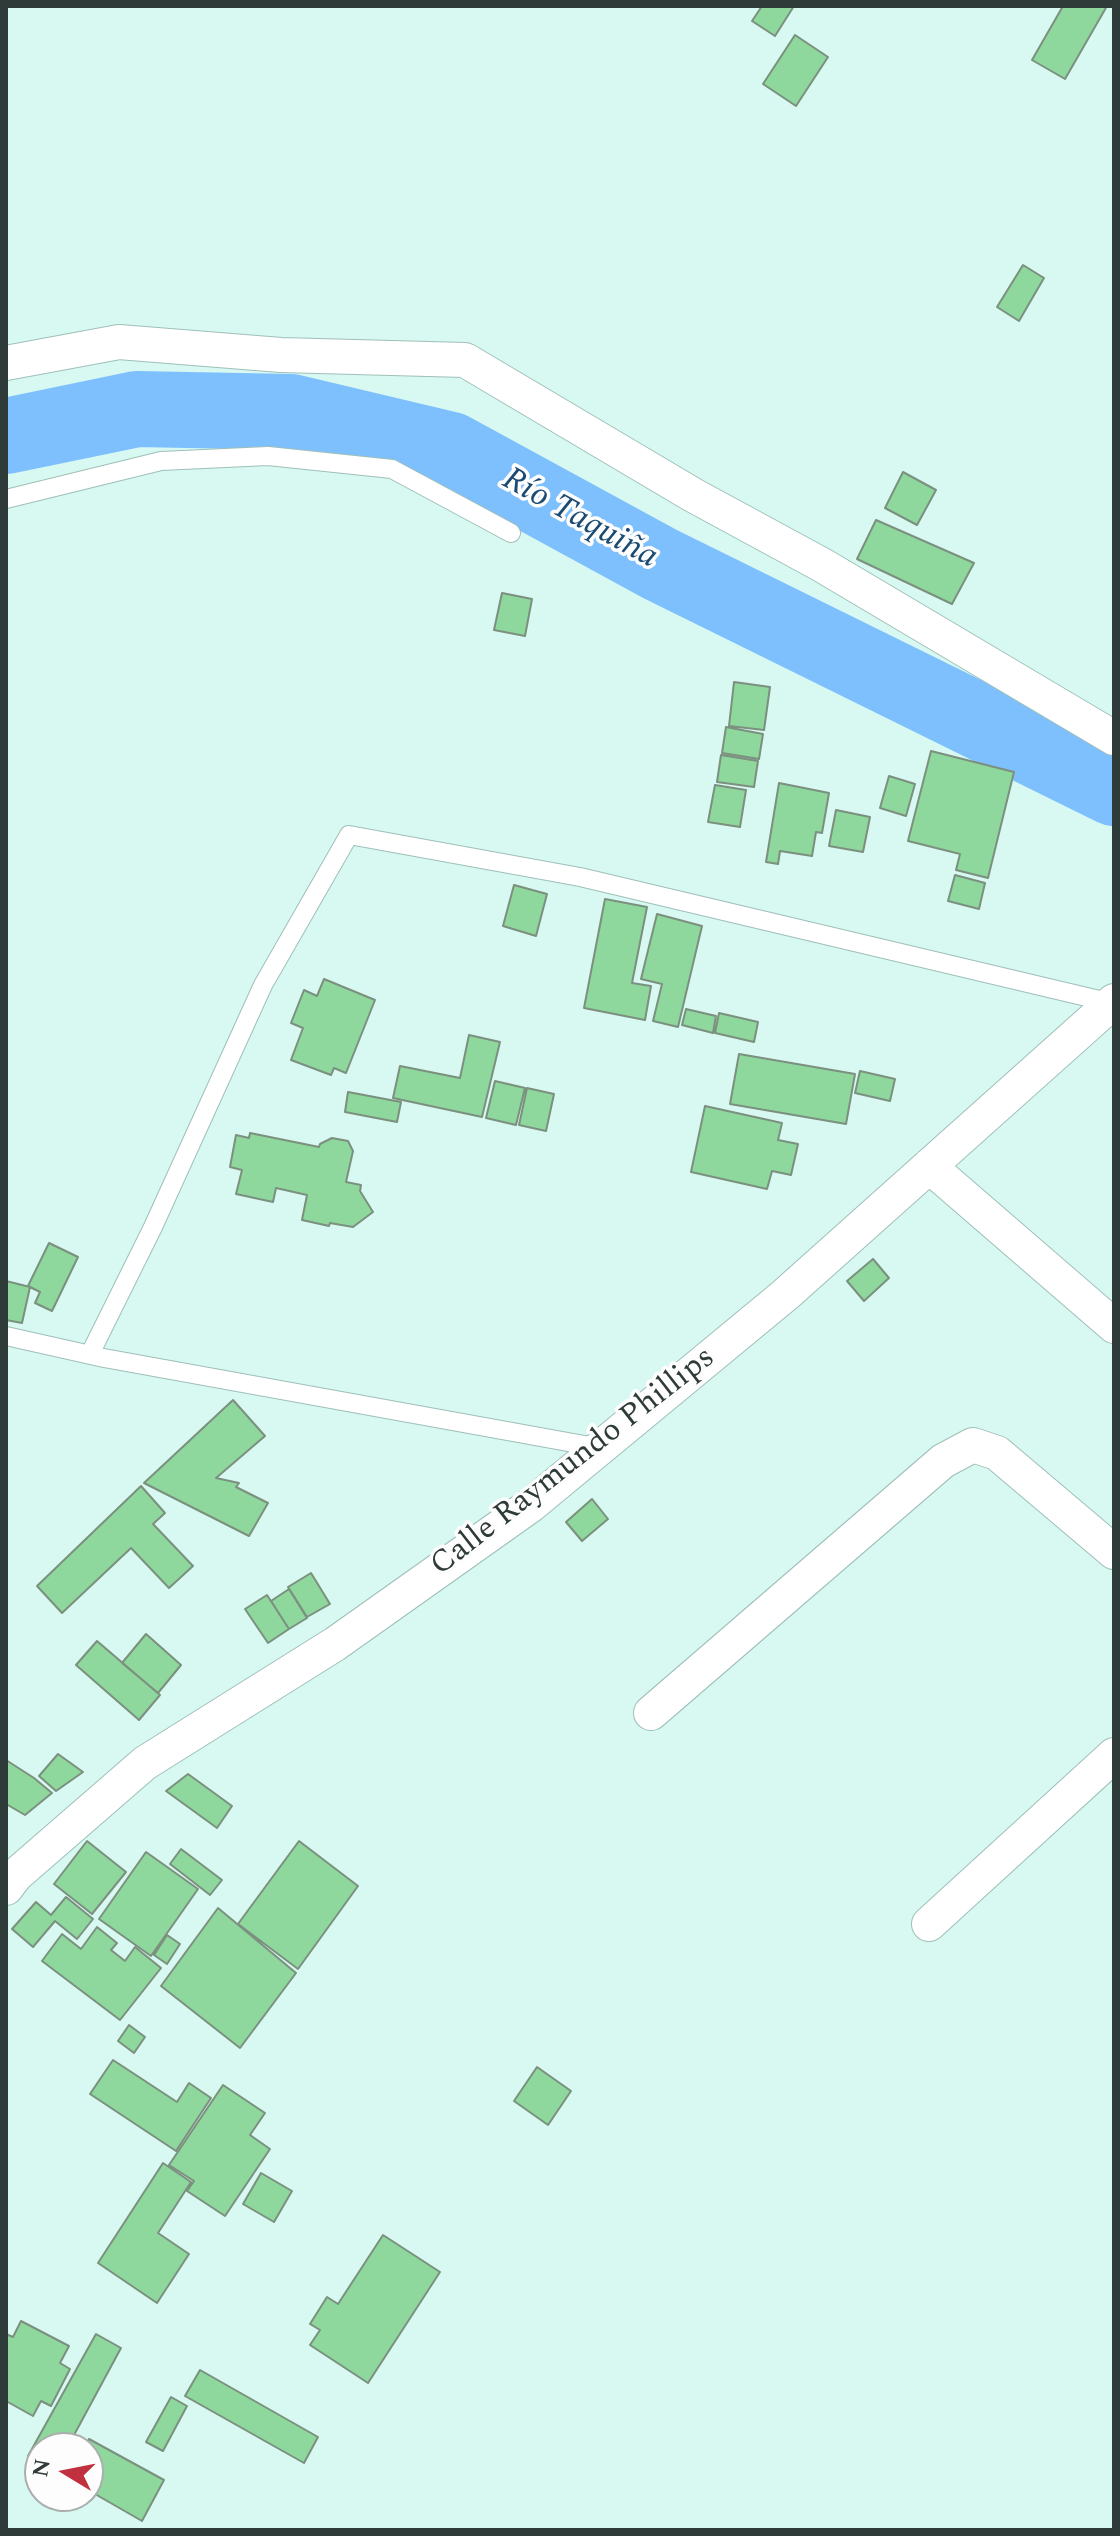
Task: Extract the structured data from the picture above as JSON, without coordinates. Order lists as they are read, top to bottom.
{
  "streets": {
    "street": ["Calle Raymundo Phillips"]
  },
  "water": ["Río Taquiña"],
  "north": "left"
}
